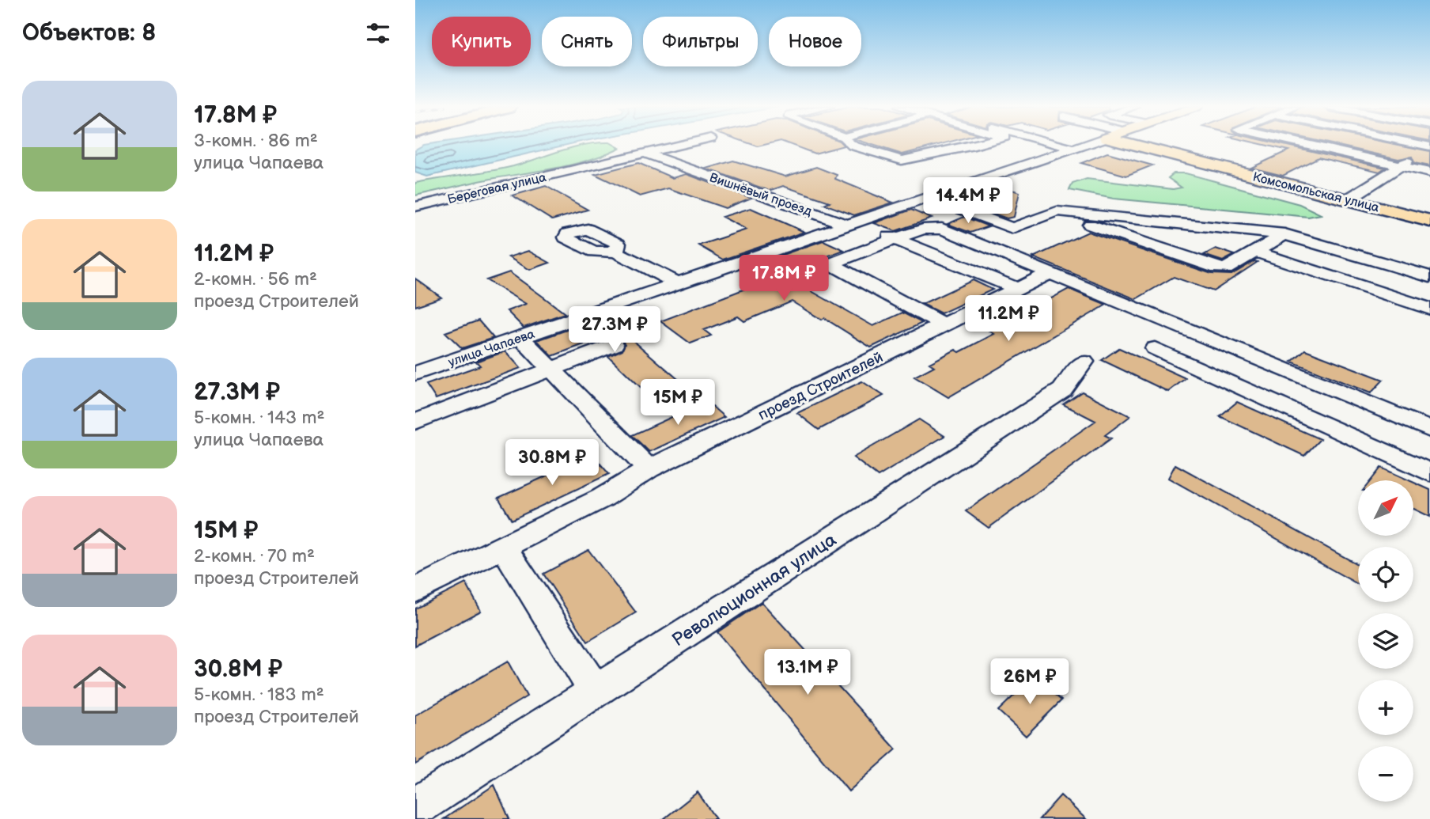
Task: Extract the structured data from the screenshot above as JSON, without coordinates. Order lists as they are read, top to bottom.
{
  "streets": {
    "main road": ["Комсомольская улица"],
    "street": [
      "Береговая улица",
      "Вишнёвый проезд",
      "улица Чапаева",
      "проезд Строителей",
      "Революционная улица"
    ]
  },
  "crossings": [
    ["Береговая улица", "Вишнёвый проезд"],
    ["Вишнёвый проезд", "улица Чапаева"],
    ["Вишнёвый проезд", "проезд Строителей"]
  ],
  "north": "top right",
  "page": {
    "heading": "Объектов: 8",
    "chip": [
      "Купить",
      "Снять",
      "Фильтры",
      "Новое"
    ],
    "list": [
      {
        "name": "17.8M ₽",
        "note": "3-комн. · 86 m² · улица Чапаева"
      },
      {
        "name": "11.2M ₽",
        "note": "2-комн. · 56 m² · проезд Строителей"
      },
      {
        "name": "27.3M ₽",
        "note": "5-комн. · 143 m² · улица Чапаева"
      },
      {
        "name": "15M ₽",
        "note": "2-комн. · 70 m² · проезд Строителей"
      },
      {
        "name": "30.8M ₽",
        "note": "5-комн. · 183 m² · проезд Строителей"
      }
    ],
    "price": [
      "14.4M ₽",
      "17.8M ₽",
      "11.2M ₽",
      "27.3M ₽",
      "15M ₽",
      "30.8M ₽",
      "13.1M ₽",
      "26M ₽"
    ],
    "map_buttons": ["+", "−"]
  }
}
